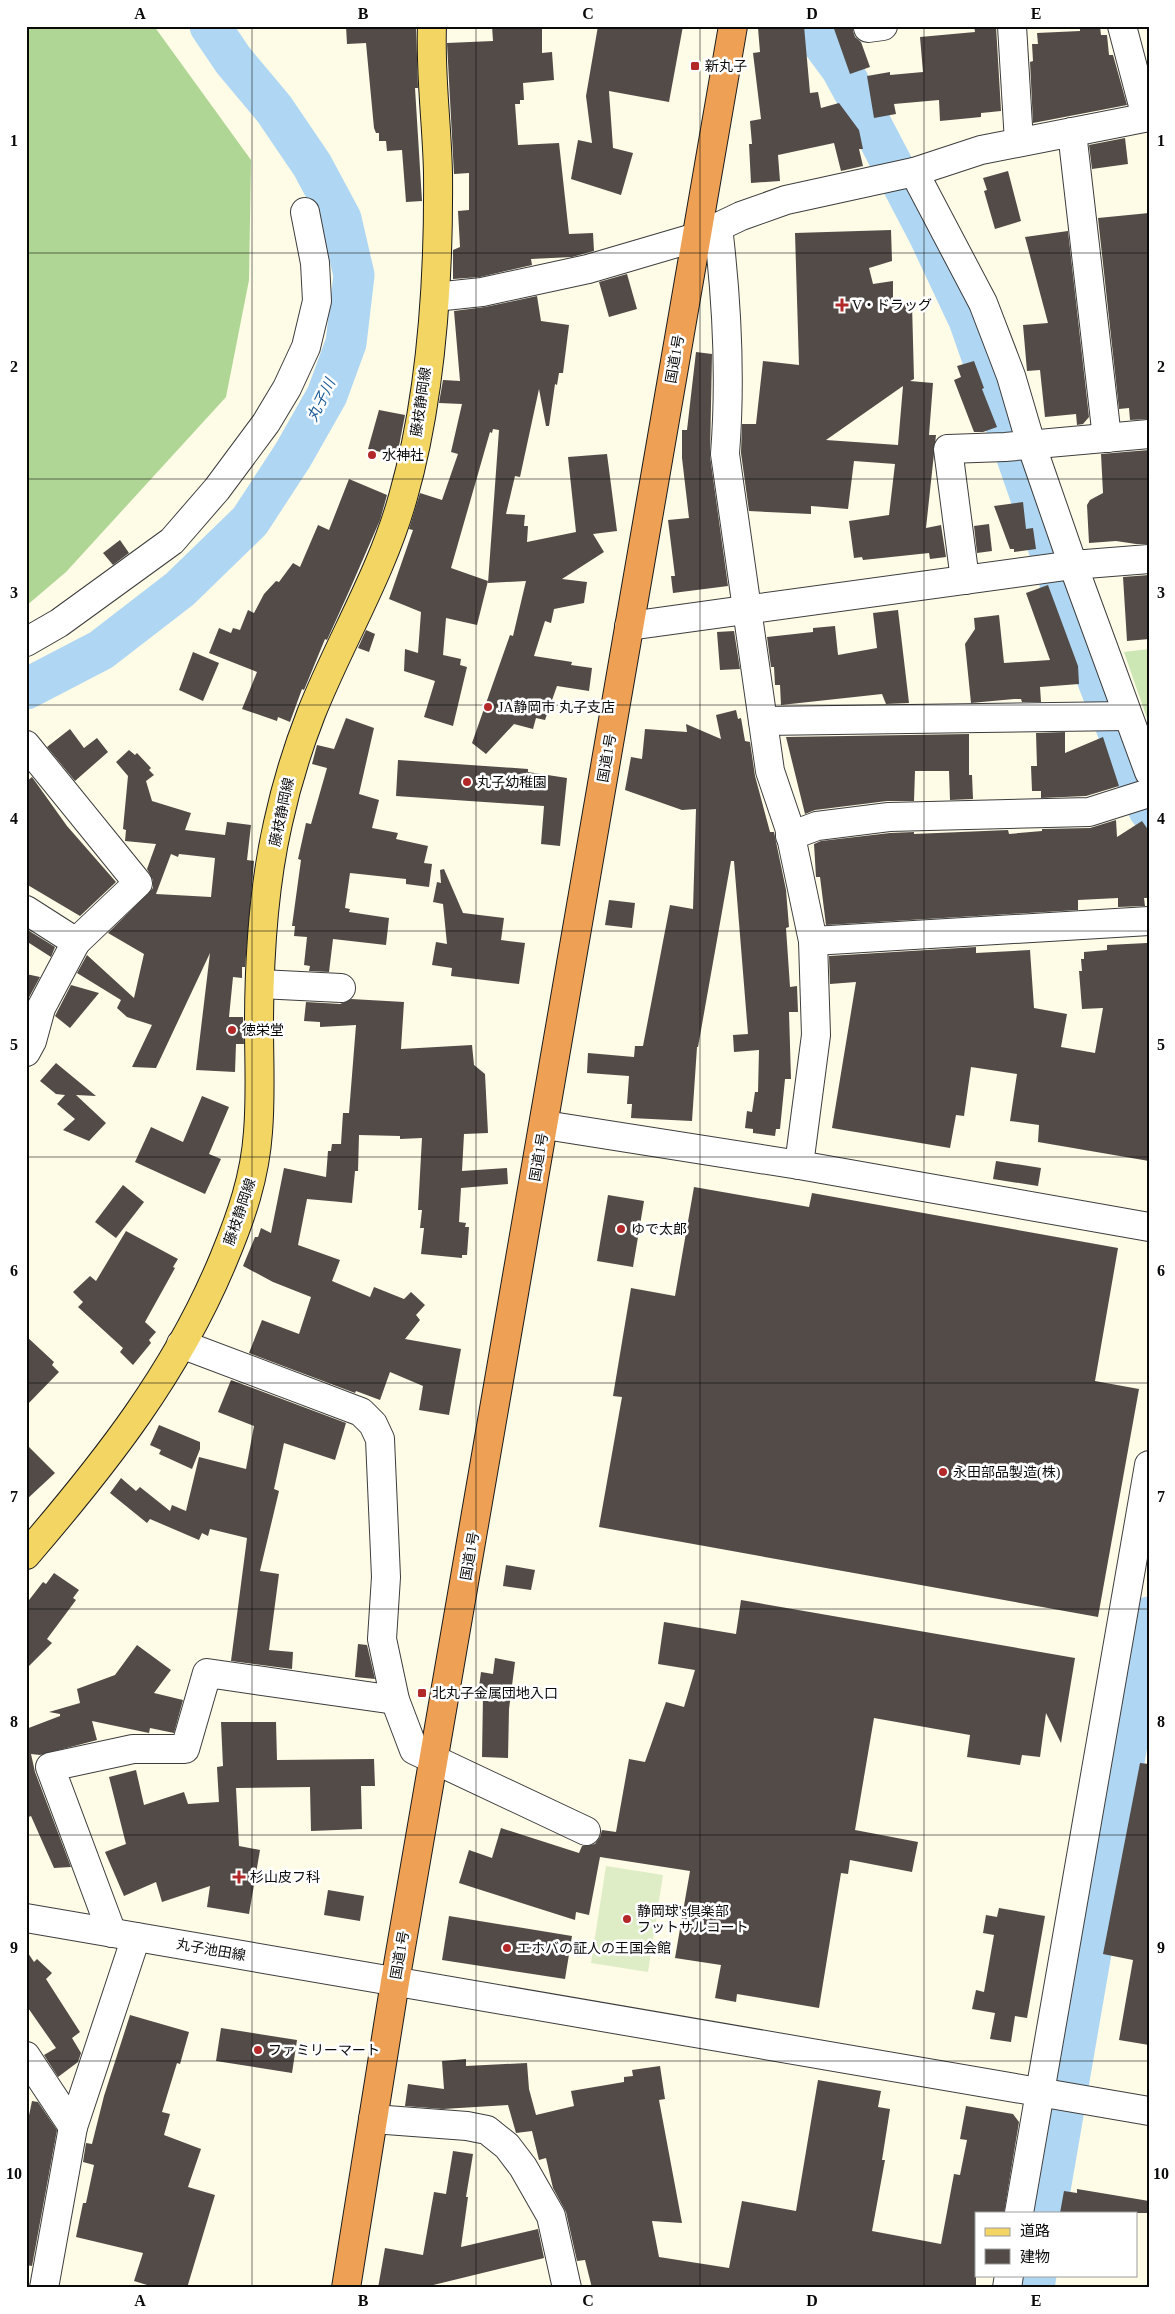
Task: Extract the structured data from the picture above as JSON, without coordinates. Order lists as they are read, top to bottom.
{
  "streets": {
    "highway": ["国道1号"],
    "main road": ["藤枝静岡線"],
    "street": ["丸子池田線"]
  },
  "crossings": [
    ["国道1号", "丸子池田線"]
  ],
  "water": ["丸子川"],
  "places": {
    "transit": ["新丸子", "北丸子金属団地入口"],
    "health": ["V・ドラッグ", "杉山皮フ科"],
    "other": [
      "水神社",
      "JA静岡市 丸子支店",
      "丸子幼稚園",
      "徳栄堂",
      "ゆで太郎",
      "永田部品製造(株)",
      "静岡球's倶楽部 フットサルコート",
      "エホバの証人の王国会館",
      "ファミリーマート"
    ]
  },
  "legend": ["道路", "建物"],
  "grid": {
    "columns": [
      "A",
      "B",
      "C",
      "D",
      "E"
    ],
    "rows": [
      "1",
      "2",
      "3",
      "4",
      "5",
      "6",
      "7",
      "8",
      "9",
      "10"
    ]
  }
}
